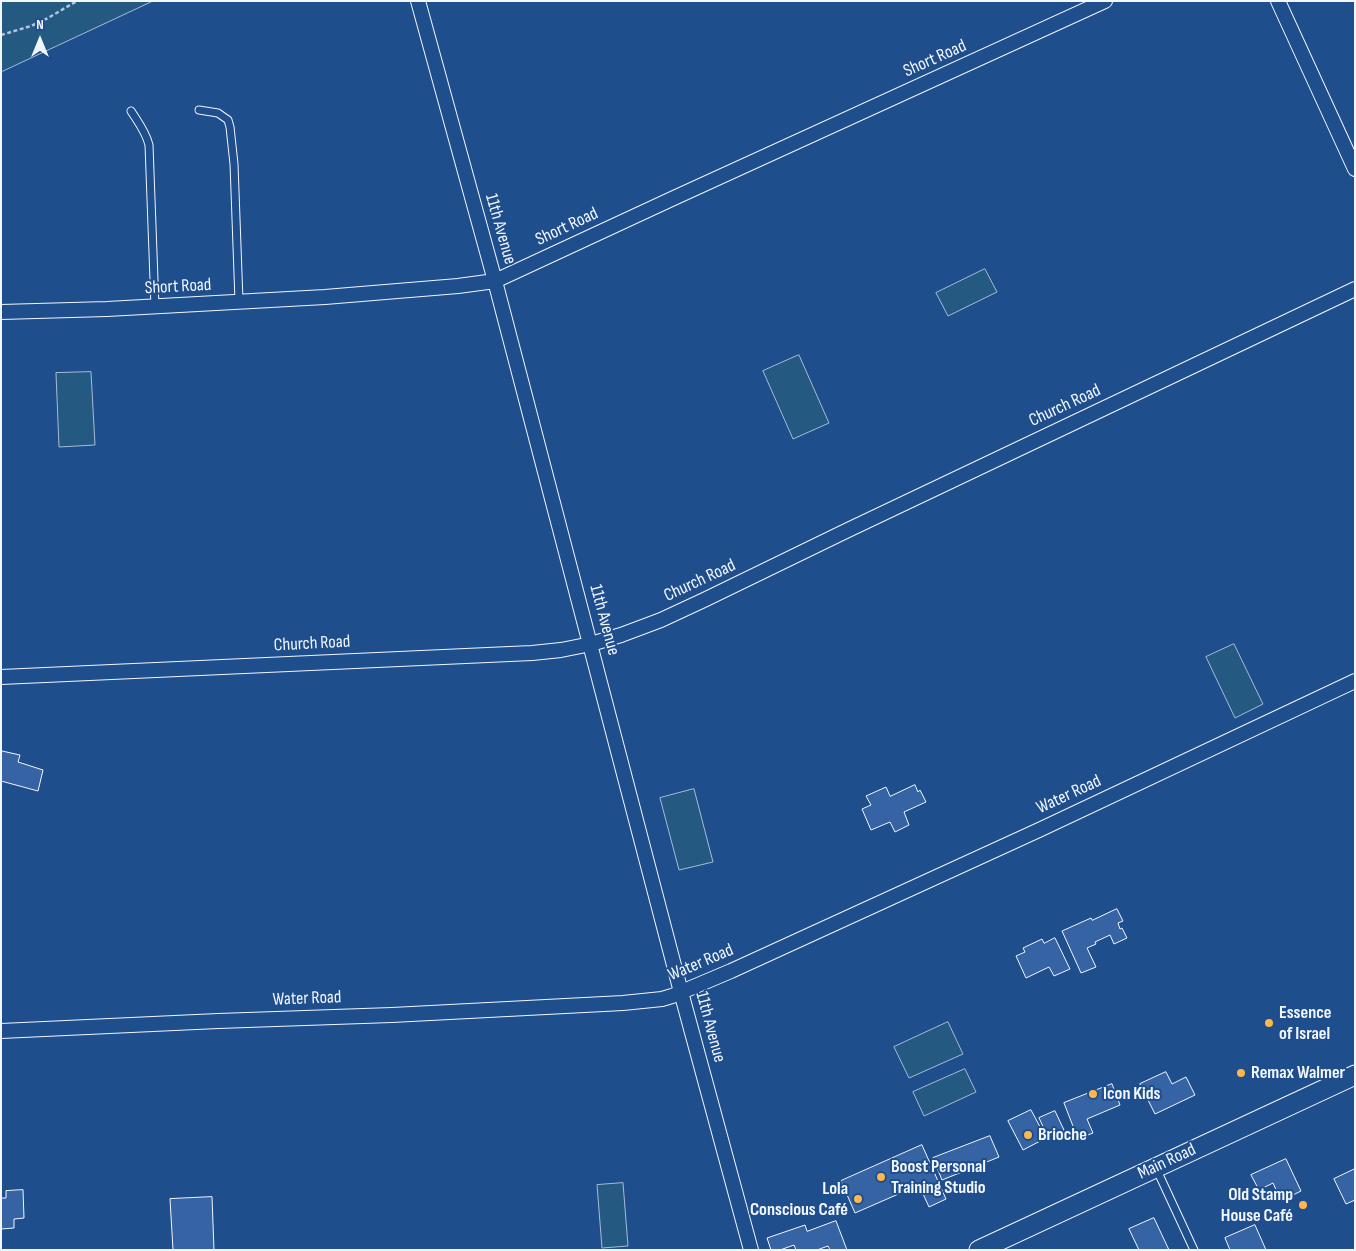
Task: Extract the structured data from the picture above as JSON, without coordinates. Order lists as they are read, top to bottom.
{
  "streets": {
    "main road": ["Main Road"],
    "street": [
      "Short Road",
      "11th Avenue",
      "Church Road",
      "Water Road"
    ]
  },
  "crossings": [
    ["Short Road", "11th Avenue"],
    ["11th Avenue", "Church Road"],
    ["11th Avenue", "Water Road"]
  ],
  "places": [
    "Essence of Israel",
    "Remax Walmer",
    "Icon Kids",
    "Brioche",
    "Boost Personal Training Studio",
    "Lola Conscious Café",
    "Old Stamp House Café"
  ],
  "north": "top"
}
